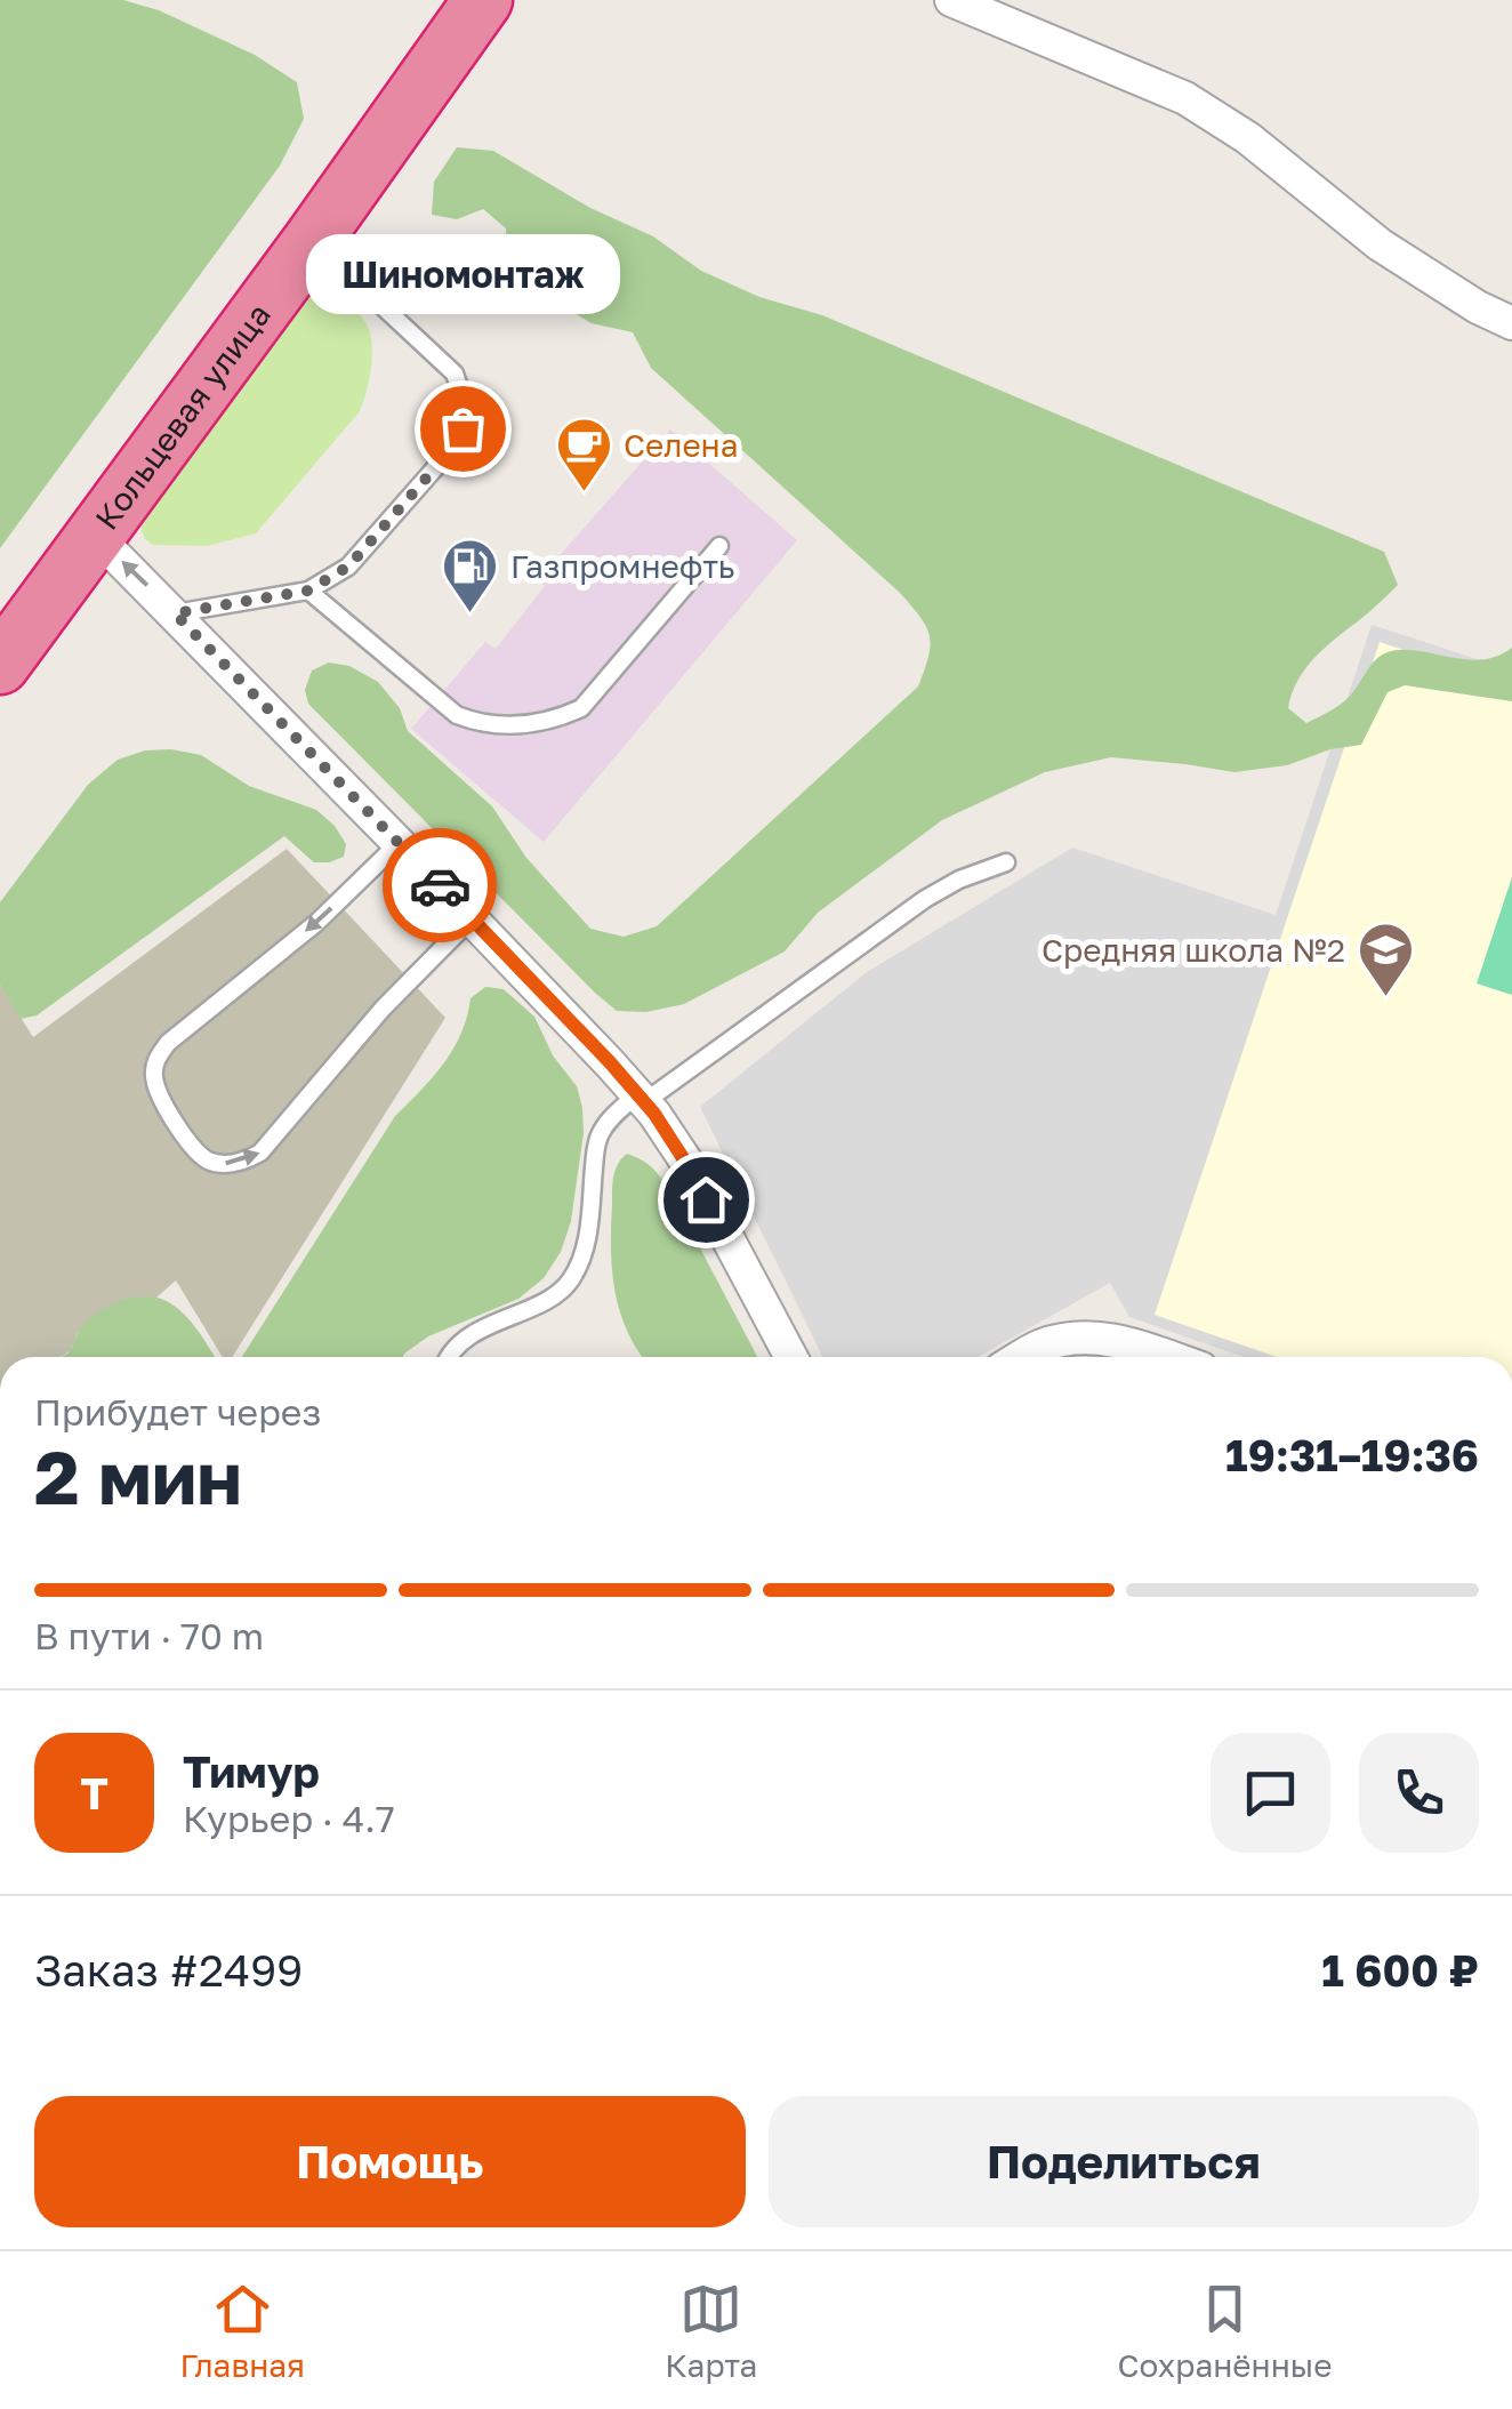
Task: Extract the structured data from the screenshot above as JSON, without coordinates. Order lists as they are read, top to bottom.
{
  "streets": {
    "highway": ["Кольцевая улица"]
  },
  "places": {
    "other": ["Шиномонтаж"],
    "cafe": ["Селена"],
    "fuel station": ["Газпромнефть"],
    "school or university": ["Средняя школа №2"]
  },
  "page": {
    "bubble": "Шиномонтаж",
    "heading": ["2 мин", "Прибудет через", "19:31–19:36"],
    "panel": [
      "Тимур",
      "Курьер · 4.7",
      "Заказ #2499",
      "1 600 ₽"
    ],
    "bar": "В пути · 70 m",
    "round": "Т",
    "buttons": ["Помощь", "Поделиться"],
    "tabs": ["Главная", "Карта", "Сохранённые"]
  }
}
